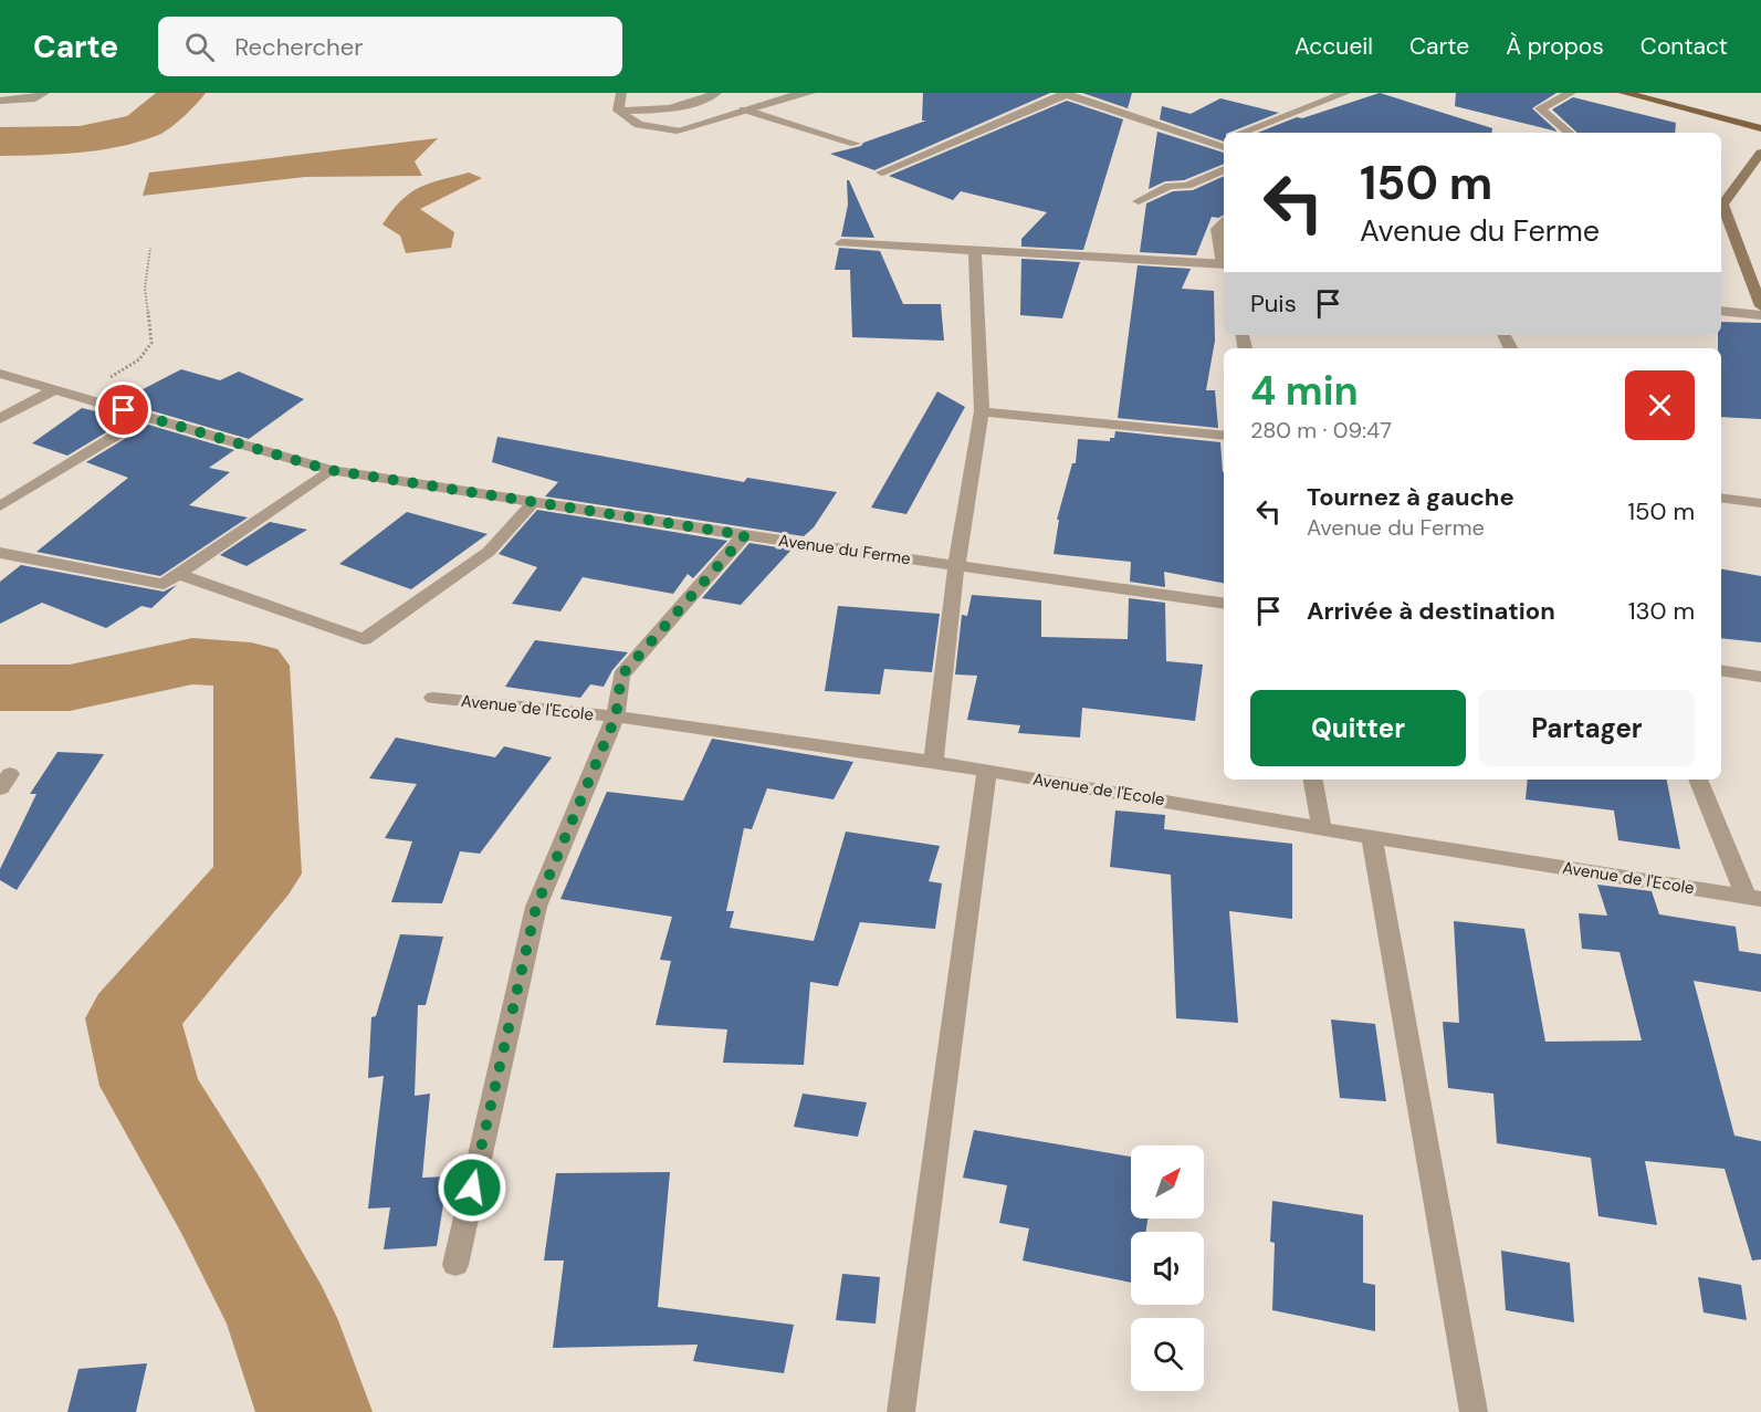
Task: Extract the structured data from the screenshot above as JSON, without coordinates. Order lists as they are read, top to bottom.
{
  "streets": {
    "street": ["Avenue du Ferme", "Avenue de l'Ecole"]
  },
  "north": "top right",
  "page": {
    "header": "Carte",
    "search": "Rechercher",
    "nav": [
      "Accueil",
      "Carte",
      "À propos",
      "Contact"
    ],
    "turn": ["150 m", "Avenue du Ferme"],
    "then": "Puis",
    "heading": ["4 min", "280 m · 09:47"],
    "list": [
      {
        "name": "Tournez à gauche",
        "note": "Avenue du Ferme",
        "value": "150 m"
      },
      {
        "name": "Arrivée à destination",
        "value": "130 m"
      }
    ],
    "buttons": ["Quitter", "Partager"]
  }
}
